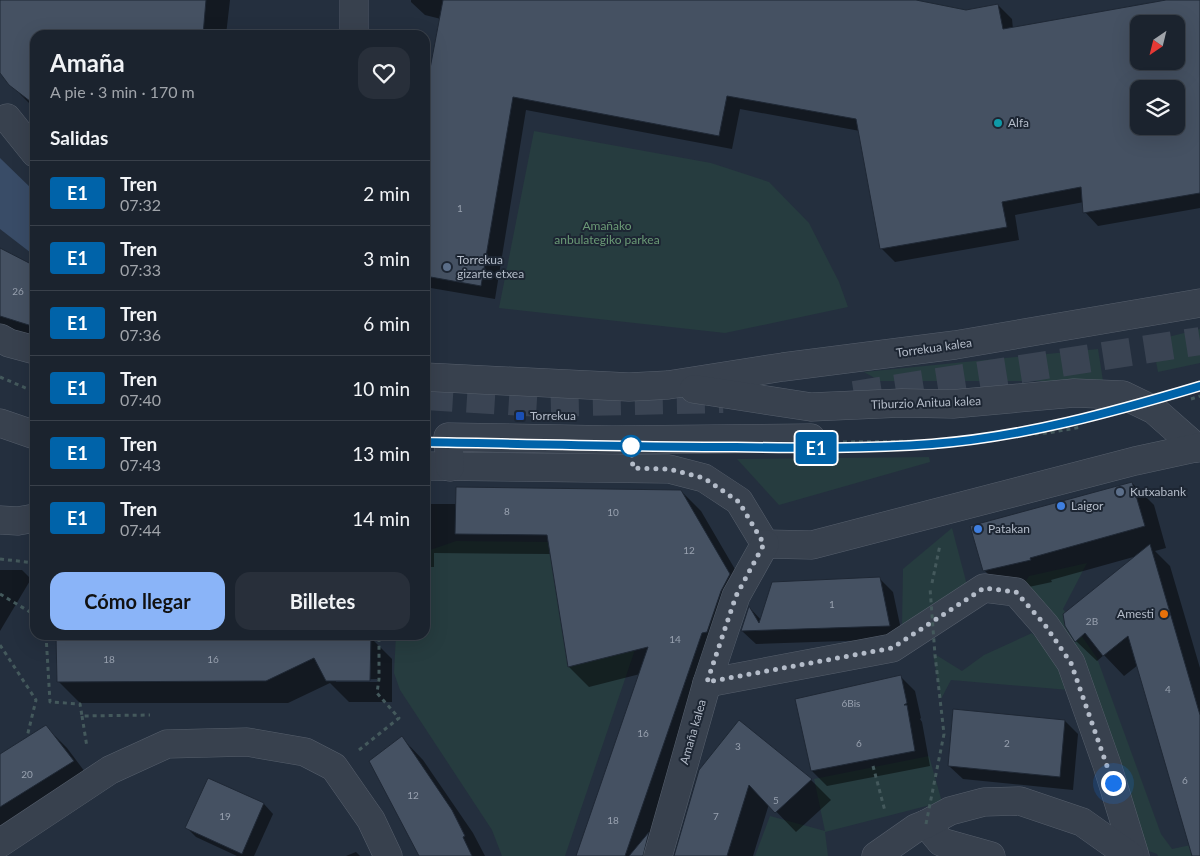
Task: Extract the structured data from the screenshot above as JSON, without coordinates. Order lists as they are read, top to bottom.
{
  "streets": {
    "street": ["Torrekua kalea", "Tiburzio Anitua kalea", "Amaña kalea"]
  },
  "crossings": [
    ["Torrekua kalea", "Tiburzio Anitua kalea"],
    ["Tiburzio Anitua kalea", "Amaña kalea"]
  ],
  "parks": ["Amañako anbulategiko parkea"],
  "places": {
    "other": [
      "Alfa",
      "Torrekua gizarte etxea",
      "Kutxabank",
      "Laigor",
      "Patakan",
      "Amesti"
    ],
    "transit": ["Torrekua"]
  },
  "house_numbers": [
    "1",
    "26",
    "8",
    "10",
    "12",
    "1",
    "2B",
    "14",
    "18",
    "16",
    "4",
    "6Bis",
    "16",
    "6",
    "2",
    "3",
    "20",
    "6",
    "12",
    "5",
    "19",
    "7",
    "18"
  ],
  "north": "bottom left",
  "page": {
    "on_map": "E1",
    "heading": [
      ["Amaña", "A pie · 3 min · 170 m"],
      "Salidas"
    ],
    "list": [
      {
        "mark": "E1",
        "name": "Tren",
        "note": "07:32",
        "value": "2 min"
      },
      {
        "mark": "E1",
        "name": "Tren",
        "note": "07:33",
        "value": "3 min"
      },
      {
        "mark": "E1",
        "name": "Tren",
        "note": "07:36",
        "value": "6 min"
      },
      {
        "mark": "E1",
        "name": "Tren",
        "note": "07:40",
        "value": "10 min"
      },
      {
        "mark": "E1",
        "name": "Tren",
        "note": "07:43",
        "value": "13 min"
      },
      {
        "mark": "E1",
        "name": "Tren",
        "note": "07:44",
        "value": "14 min"
      }
    ],
    "buttons": ["Cómo llegar", "Billetes"]
  }
}
